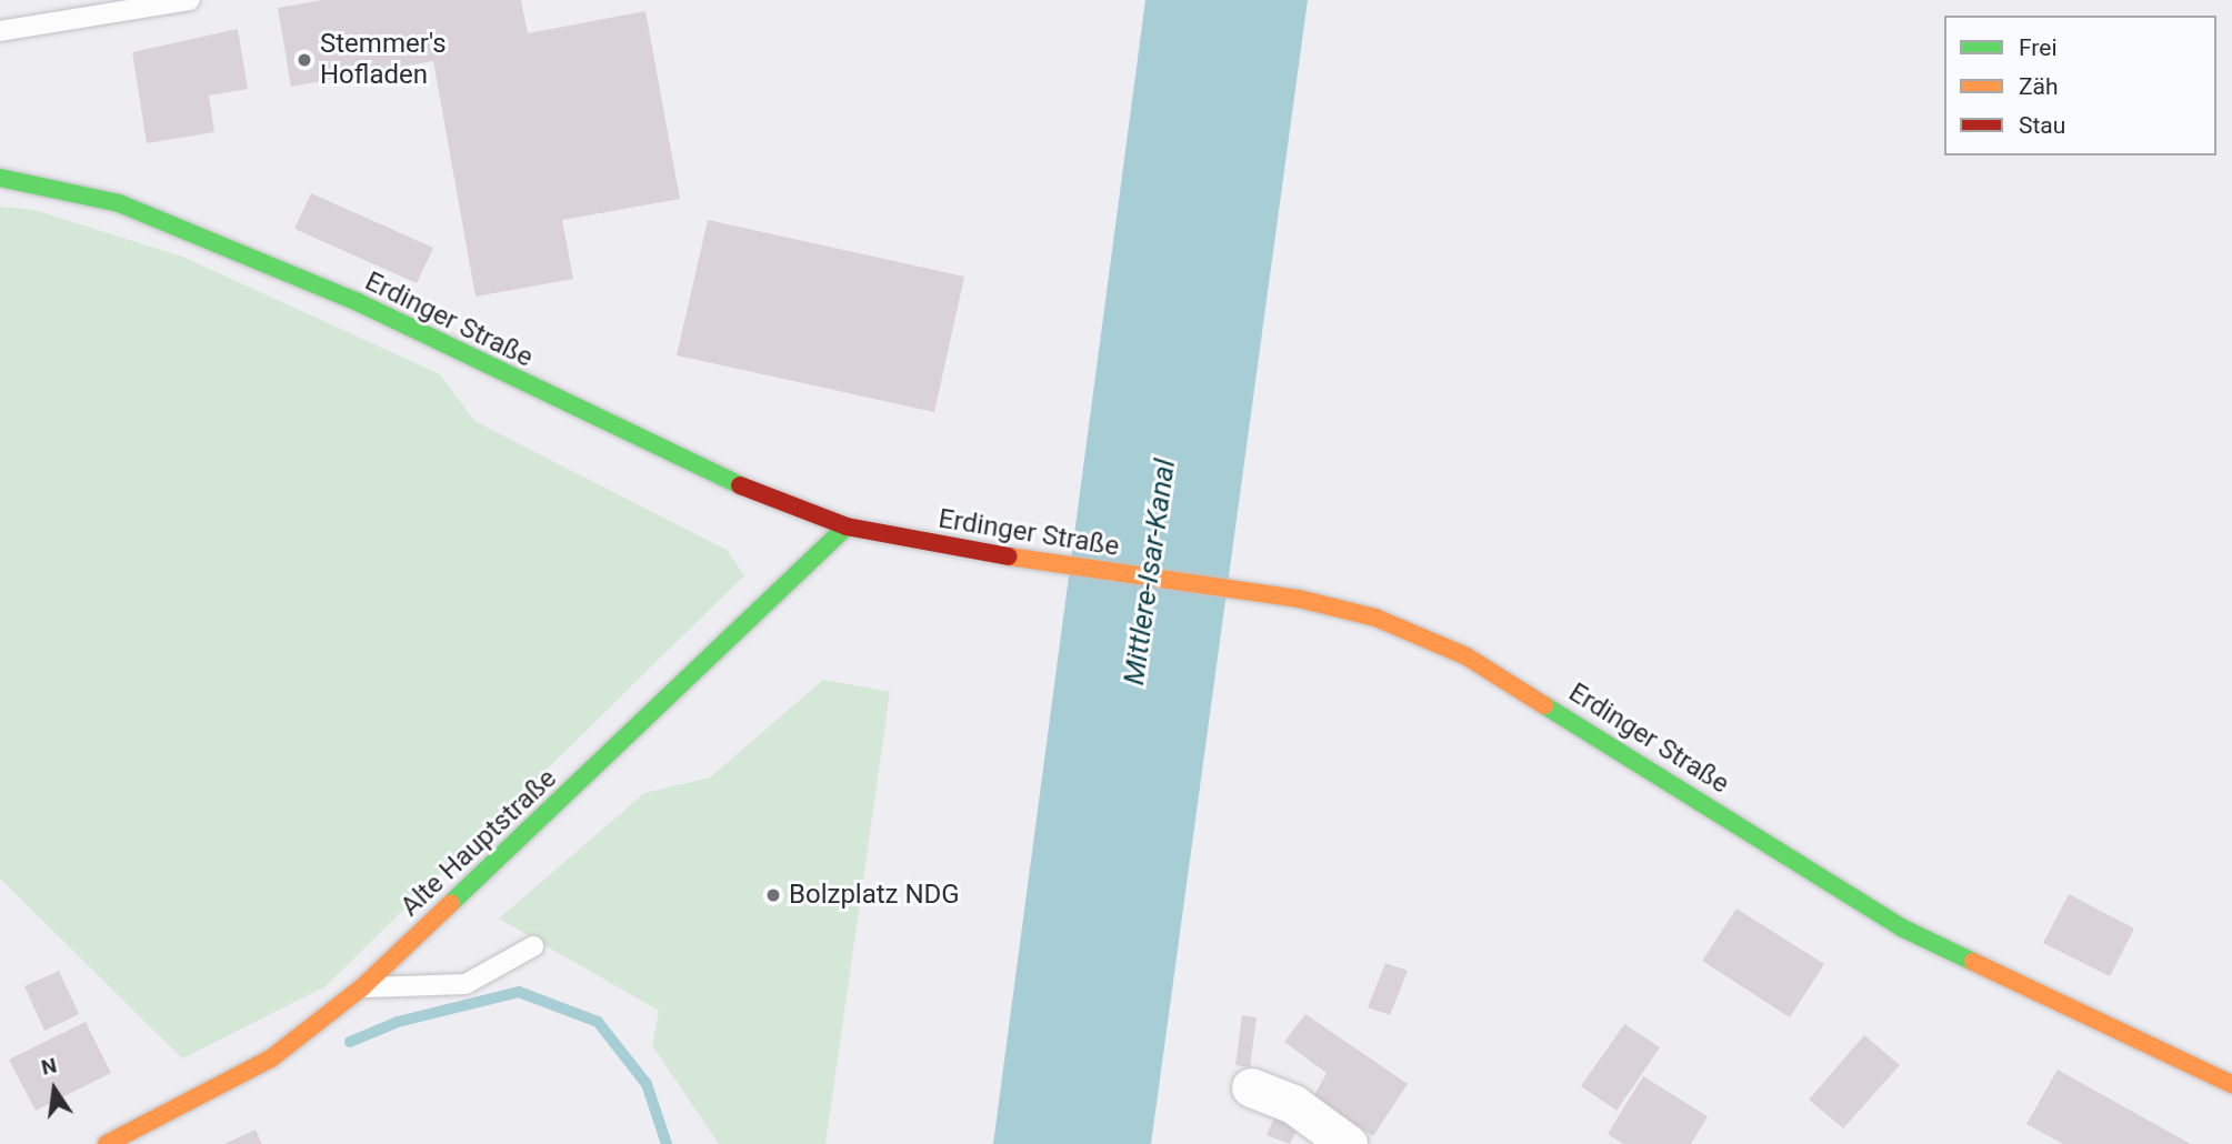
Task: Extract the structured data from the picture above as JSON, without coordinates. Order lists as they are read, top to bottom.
{
  "streets": {
    "street": ["Erdinger Straße", "Alte Hauptstraße"]
  },
  "crossings": [
    ["Erdinger Straße", "Alte Hauptstraße"]
  ],
  "water": ["Mittlere-Isar-Kanal"],
  "places": ["Stemmer's Hofladen", "Bolzplatz NDG"],
  "legend": ["Frei", "Zäh", "Stau"],
  "north": "top"
}
